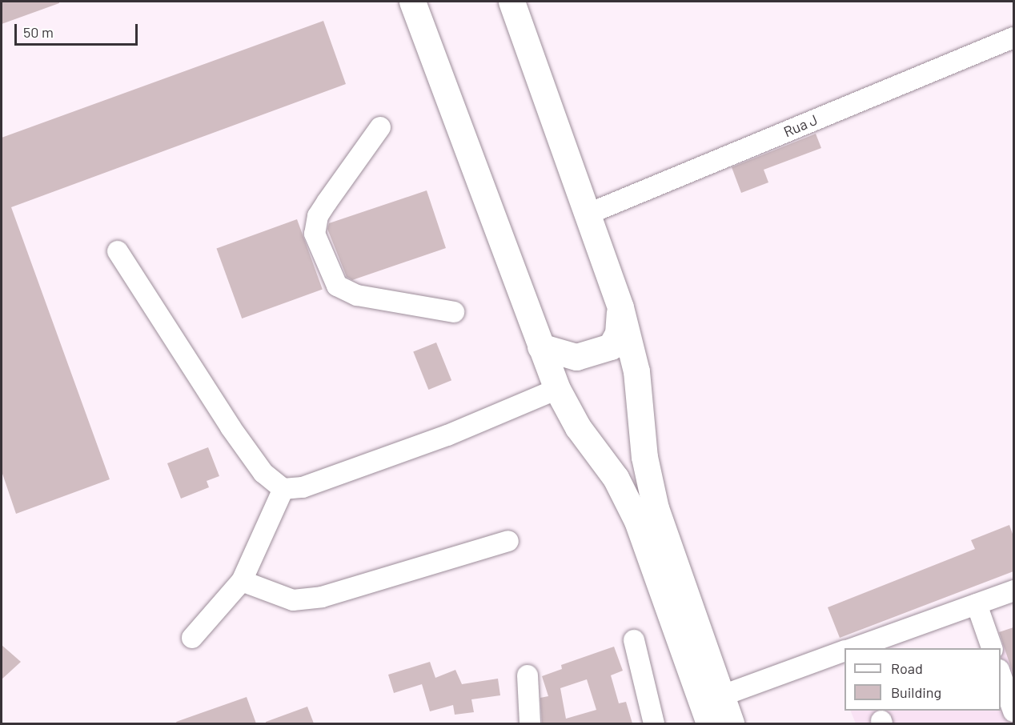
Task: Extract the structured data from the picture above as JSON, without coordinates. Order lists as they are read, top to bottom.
{
  "streets": {
    "street": ["Rua J"]
  },
  "legend": ["Road", "Building"],
  "scale_bar": "50 m"
}
